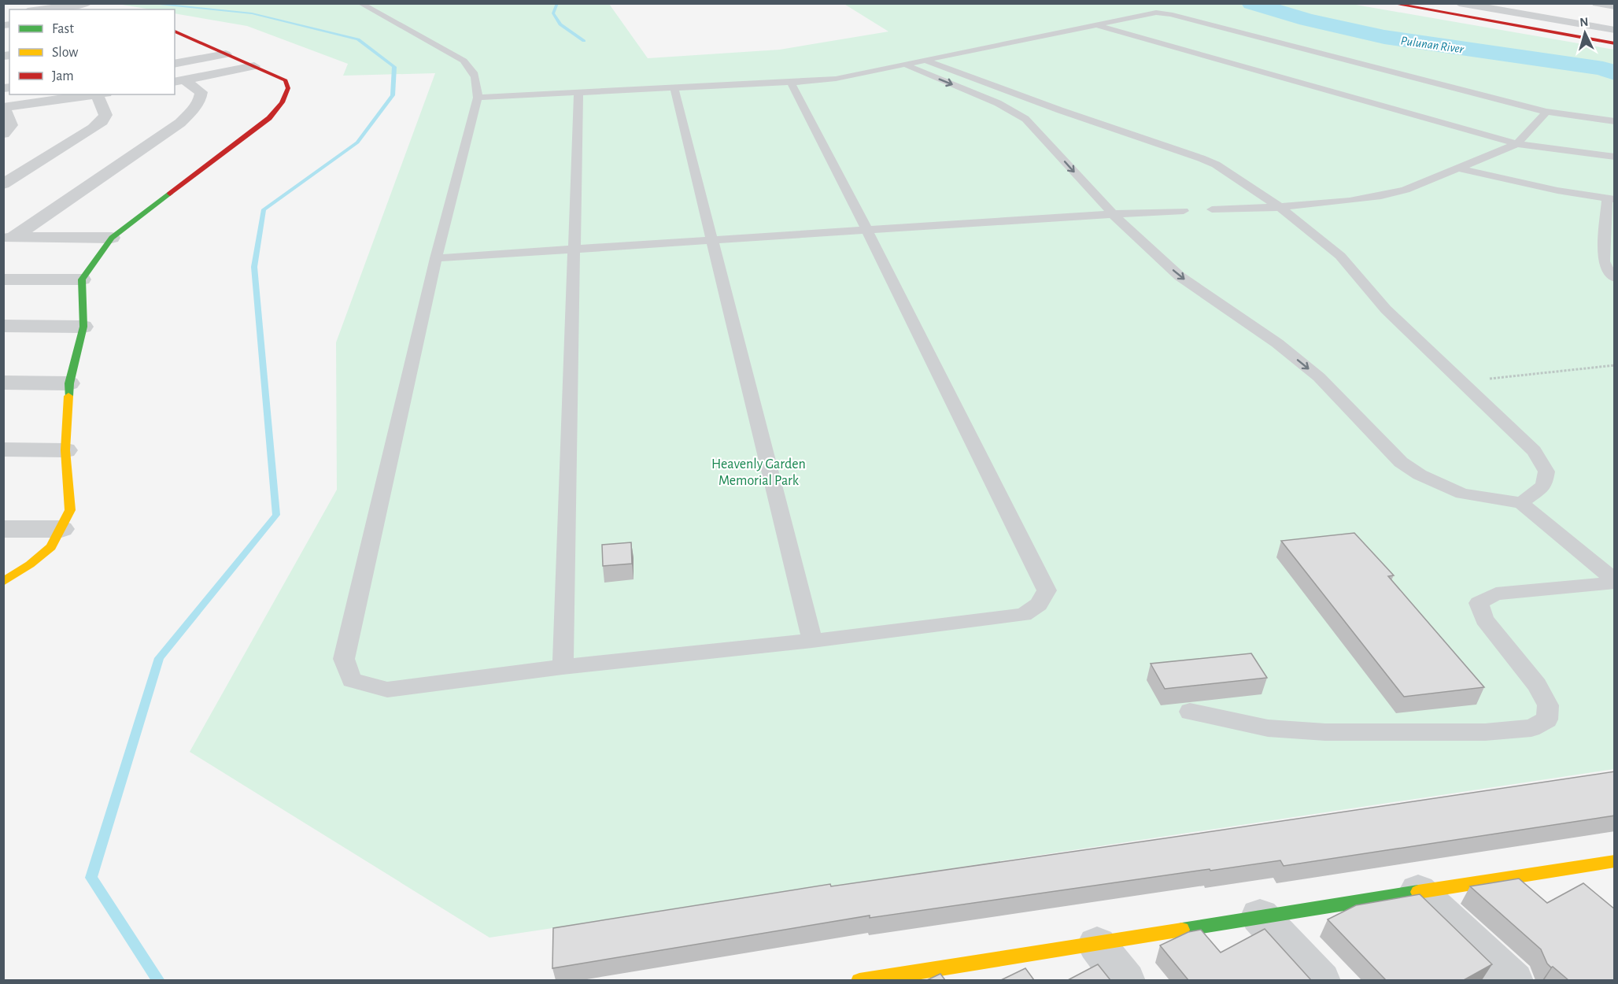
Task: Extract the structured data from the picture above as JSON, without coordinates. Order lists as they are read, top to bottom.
{
  "water": ["Pulunan River"],
  "parks": ["Heavenly Garden Memorial Park"],
  "legend": ["Fast", "Slow", "Jam"],
  "north": "top"
}
